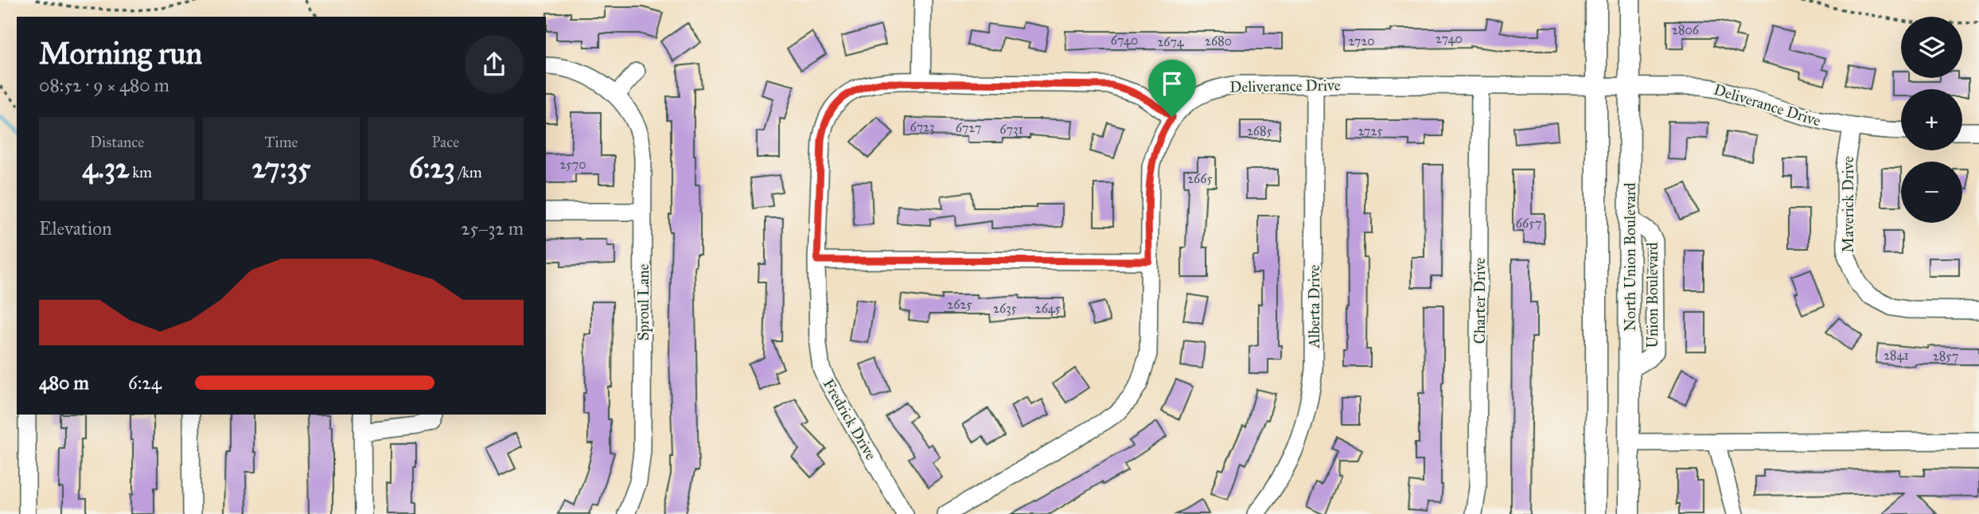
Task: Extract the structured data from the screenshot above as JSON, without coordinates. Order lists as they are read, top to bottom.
{
  "streets": {
    "main road": ["North Union Boulevard"],
    "street": [
      "Deliverance Drive",
      "Maverick Drive",
      "Charter Drive",
      "Sproul Lane",
      "Alberta Drive",
      "Fredrick Drive"
    ]
  },
  "crossings": [
    ["Deliverance Drive", "Maverick Drive"],
    ["Deliverance Drive", "North Union Boulevard"],
    ["Deliverance Drive", "Charter Drive"],
    ["Deliverance Drive", "Alberta Drive"],
    ["Deliverance Drive", "Fredrick Drive"]
  ],
  "house_numbers": [
    "2806",
    "2740",
    "6740",
    "2680",
    "2720",
    "2674",
    "6723",
    "6727",
    "6731",
    "2685",
    "2725",
    "2570",
    "2665",
    "6657",
    "2625",
    "2635",
    "2645",
    "2841",
    "2857"
  ],
  "page": {
    "map_buttons": ["+", "−"],
    "heading": ["Morning run", "08:52 · 9 × 480 m"],
    "stats": [
      ["Distance", "4.32 km"],
      ["Time", "27:35"],
      ["Pace", "6:23 /km"]
    ],
    "chart": ["Elevation", "25–32 m"],
    "list": [
      {
        "name": "480 m",
        "note": "6:24"
      }
    ]
  }
}
